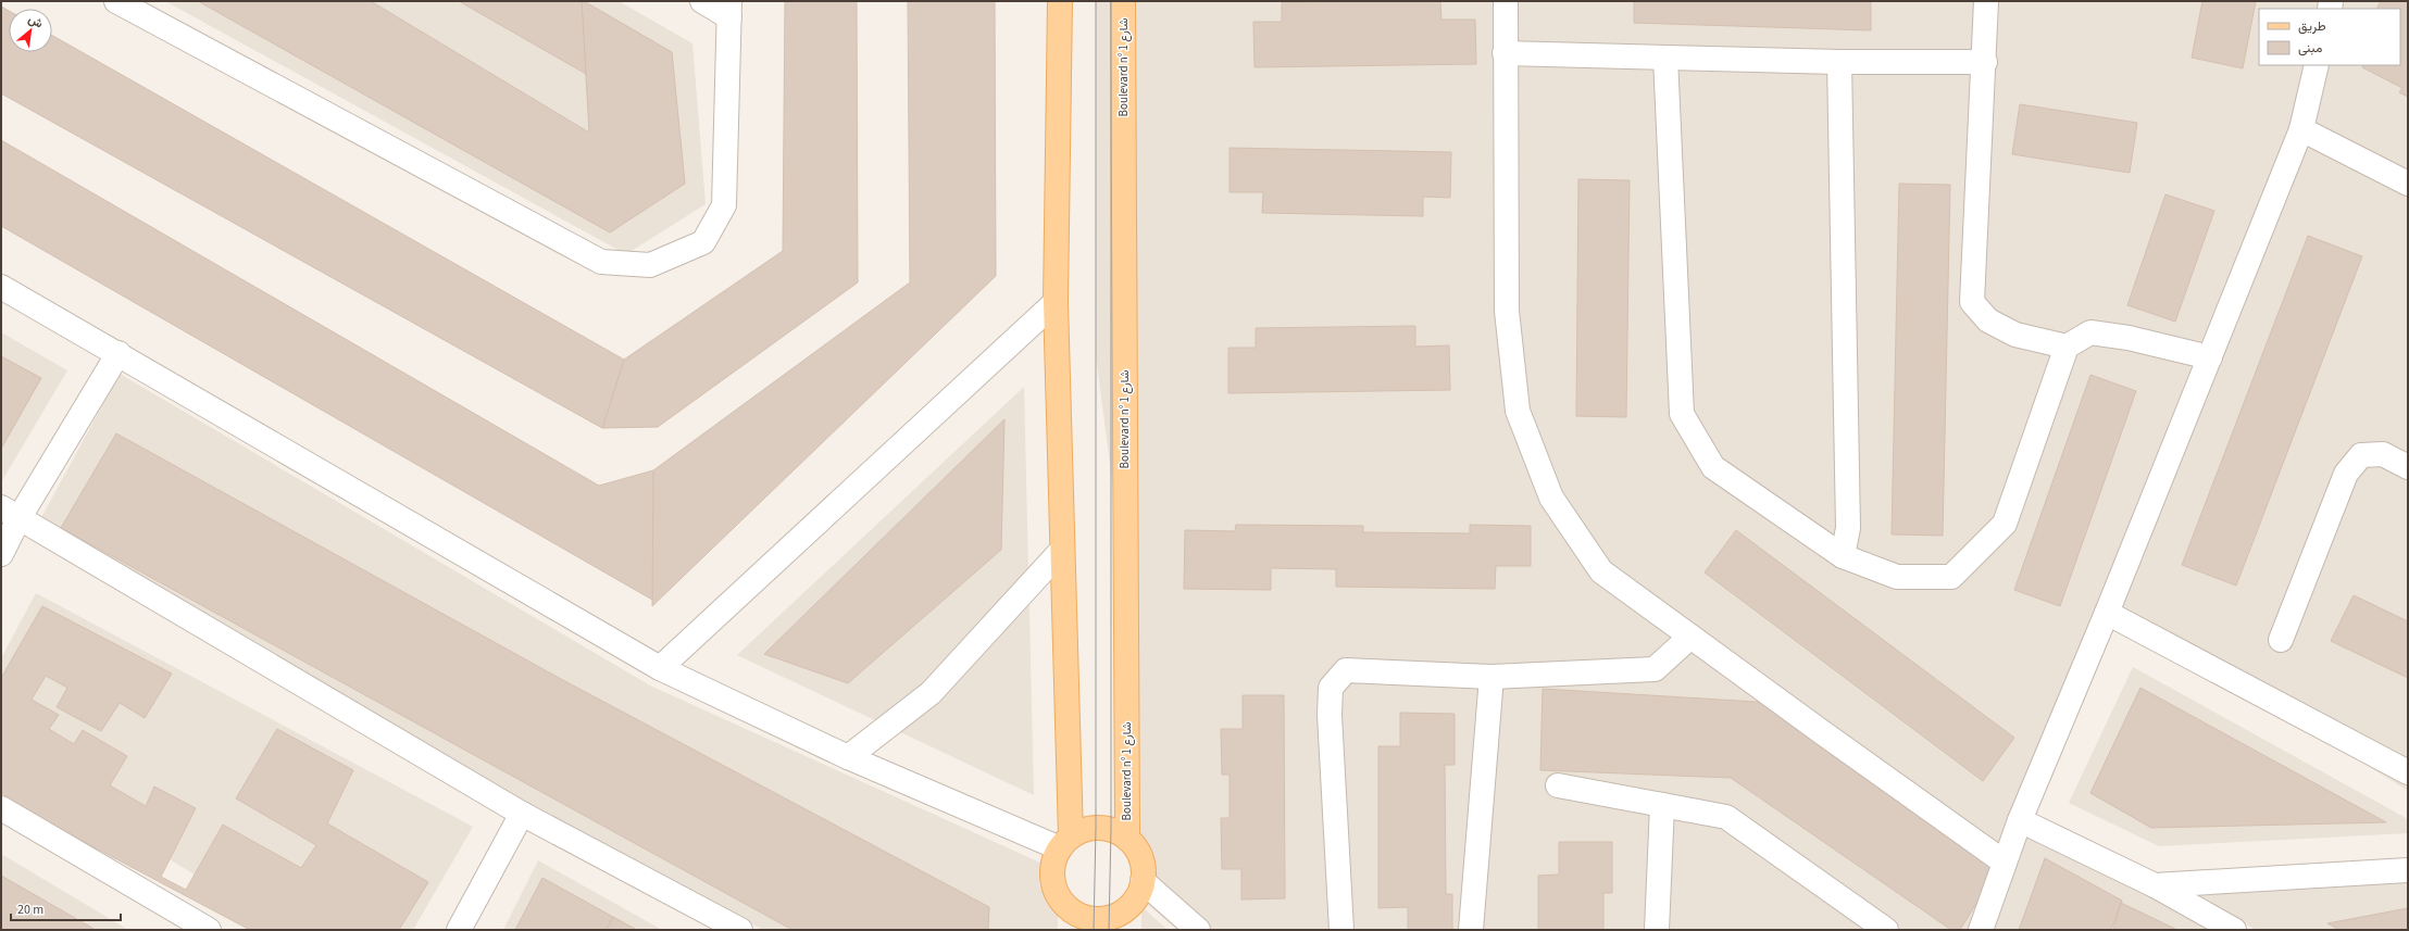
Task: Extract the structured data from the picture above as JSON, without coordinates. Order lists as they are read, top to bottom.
{
  "streets": {
    "main road": ["Boulevard n° شارع 1"]
  },
  "legend": ["طريق", "مبنى"],
  "scale_bar": "20 m",
  "north": "top right"
}
